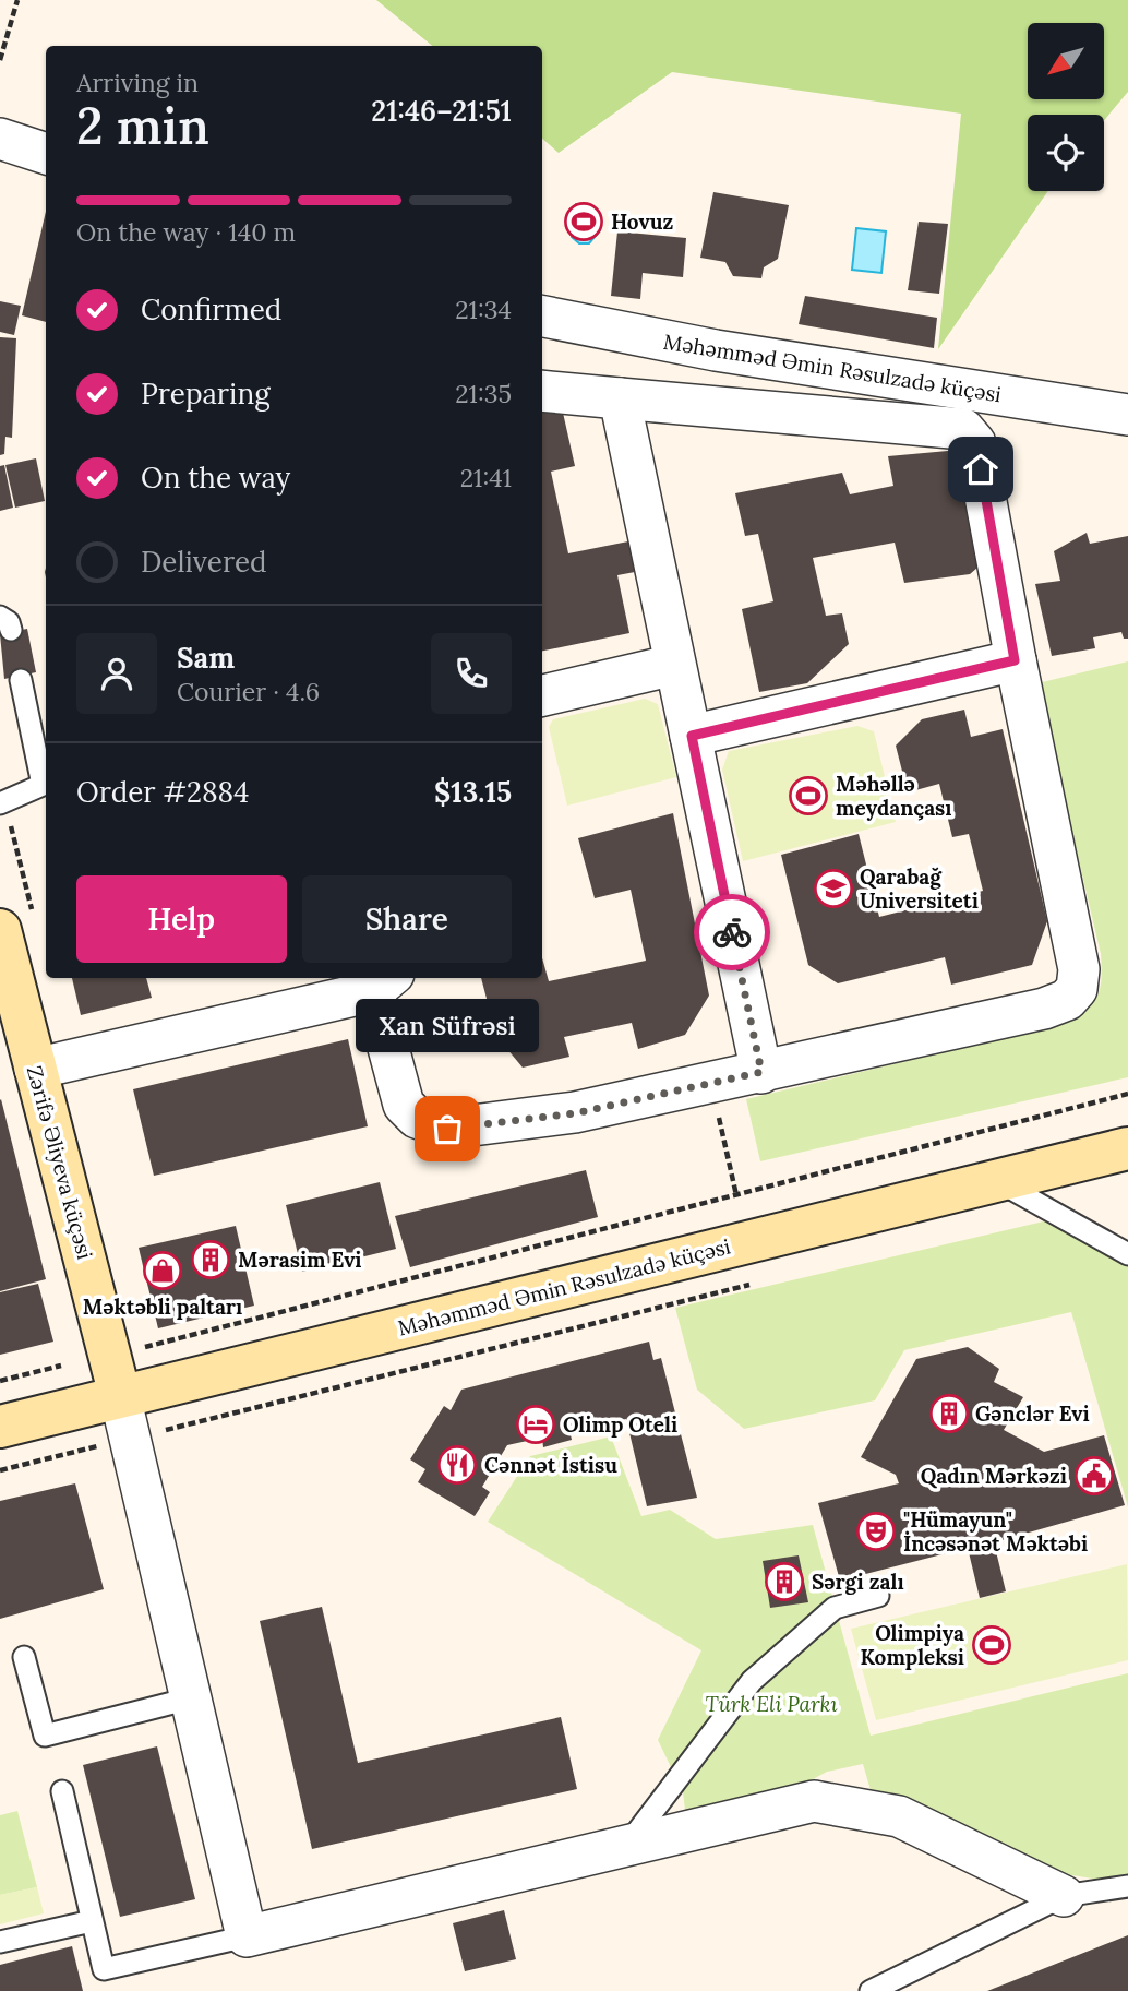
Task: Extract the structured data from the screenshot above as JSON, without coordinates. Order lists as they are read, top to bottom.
{
  "streets": {
    "main road": ["Məhəmməd Əmin Rəsulzadə küçəsi", "Zərifə Əliyeva küçəsi"]
  },
  "crossings": [
    ["Məhəmməd Əmin Rəsulzadə küçəsi", "Zərifə Əliyeva küçəsi"]
  ],
  "parks": ["Türk Eli Parkı"],
  "places": {
    "sports": ["Hovuz", "Məhəllə meydançası", "Olimpiya Kompleksi"],
    "school or university": ["Qarabağ Universiteti"],
    "other": ["Xan Süfrəsi"],
    "building": ["Mərasim Evi", "Gənclər Evi", "Sərgi zalı"],
    "shop": ["Məktəbli paltarı"],
    "hotel": ["Olimp Oteli"],
    "restaurant": ["Cənnət İstisu"],
    "public building": ["Qadın Mərkəzi"],
    "theatre": ["\"Hümayun\" İncəsənət Məktəbi"]
  },
  "north": "bottom left",
  "page": {
    "heading": ["2 min", "Arriving in", "21:46–21:51"],
    "panel": [
      "Sam",
      "Courier · 4.6",
      "Order #2884",
      "$13.15"
    ],
    "bar": "On the way · 140 m",
    "list": [
      ["Confirmed", "21:34"],
      ["Preparing", "21:35"],
      ["On the way", "21:41"],
      "Delivered"
    ],
    "buttons": ["Help", "Share"],
    "bubble": "Xan Süfrəsi"
  }
}
